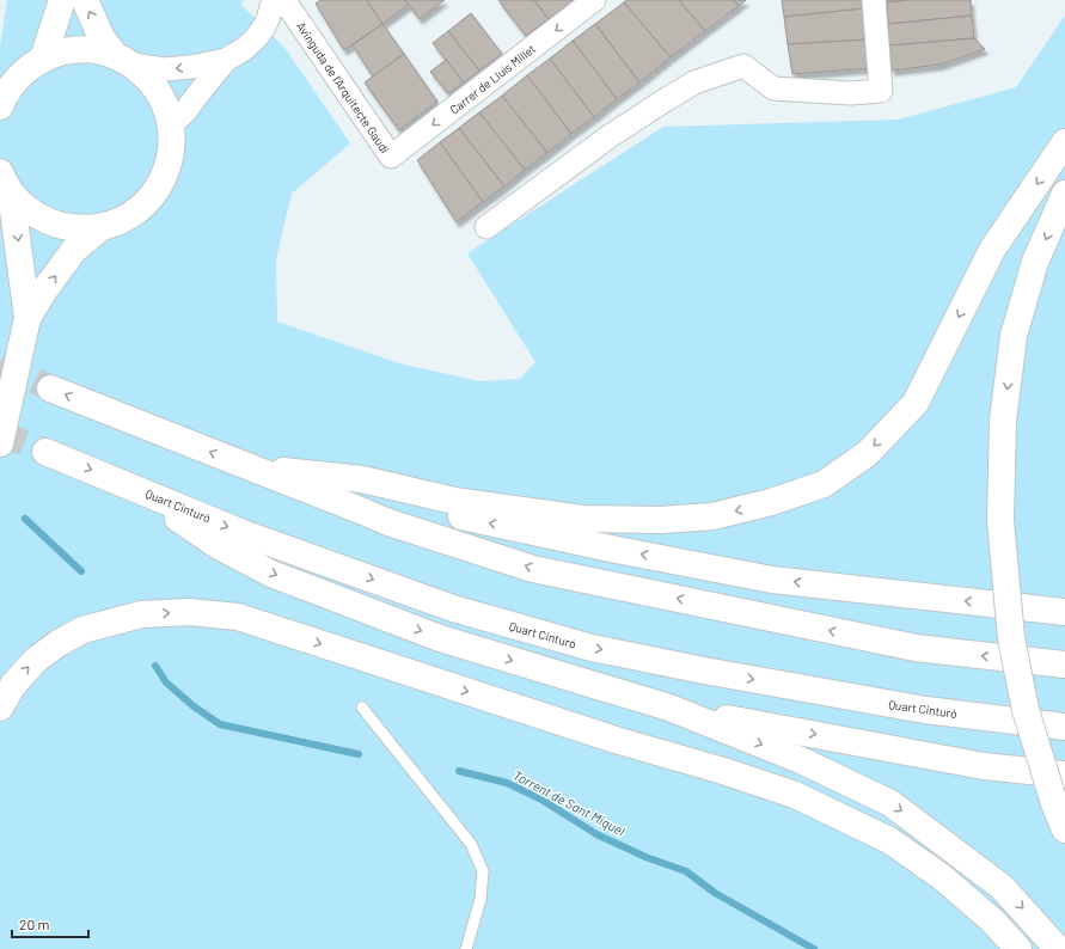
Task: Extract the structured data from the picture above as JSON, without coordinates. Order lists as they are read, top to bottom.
{
  "streets": {
    "main road": ["Quart Cinturó"],
    "street": ["Carrer de Lluís Millet", "Avinguda de l'Arquitecte Gaudí"]
  },
  "crossings": [
    ["Carrer de Lluís Millet", "Avinguda de l'Arquitecte Gaudí"]
  ],
  "one_way": ["Carrer de Lluís Millet"],
  "water": ["Torrent de Sant Miquel"],
  "scale_bar": "20 m"
}
